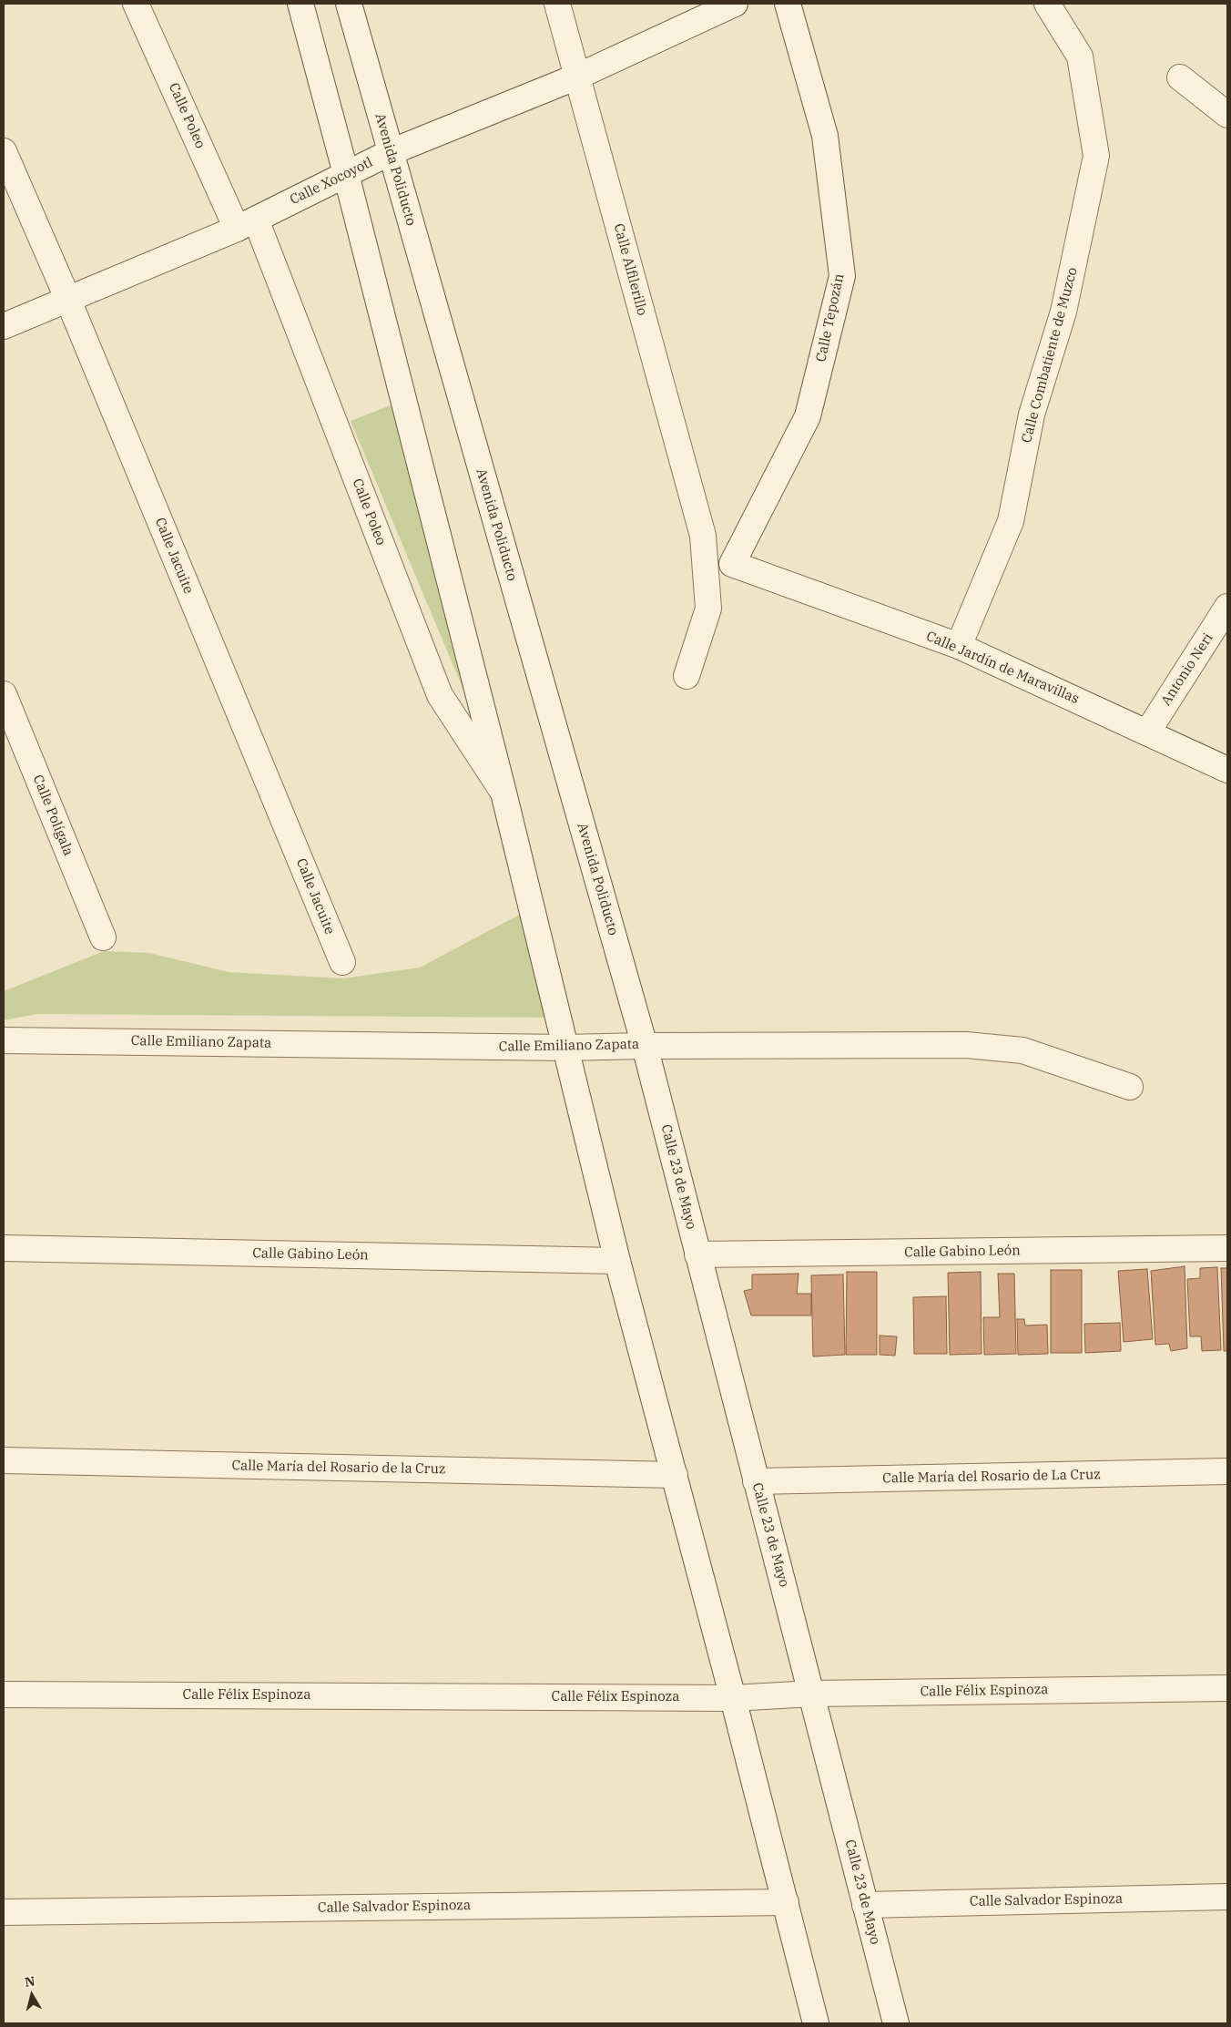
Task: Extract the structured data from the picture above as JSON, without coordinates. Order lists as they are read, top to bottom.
{
  "streets": {
    "street": [
      "Calle Poleo",
      "Avenida Poliducto",
      "Calle Xocoyotl",
      "Calle Alfilerillo",
      "Calle Tepozán",
      "Calle Combatiente de Muzco",
      "Calle Jacuite",
      "Calle Jardín de Maravillas",
      "Antonio Neri",
      "Calle Polígala",
      "Calle Emiliano Zapata",
      "Calle 23 de Mayo",
      "Calle Gabino León",
      "Calle María del Rosario de la Cruz",
      "Calle María del Rosario de La Cruz",
      "Calle Félix Espinoza",
      "Calle Salvador Espinoza"
    ]
  },
  "crossings": [
    ["Calle Poleo", "Calle Xocoyotl"],
    ["Avenida Poliducto", "Calle Xocoyotl"],
    ["Avenida Poliducto", "Calle Emiliano Zapata"],
    ["Avenida Poliducto", "Calle 23 de Mayo"],
    ["Calle Xocoyotl", "Calle Alfilerillo"],
    ["Calle Xocoyotl", "Calle Jacuite"],
    ["Calle Alfilerillo", "Calle Jardín de Maravillas"],
    ["Calle Tepozán", "Calle Jardín de Maravillas"],
    ["Calle Combatiente de Muzco", "Calle Jardín de Maravillas"],
    ["Calle Jardín de Maravillas", "Antonio Neri"],
    ["Calle Emiliano Zapata", "Calle 23 de Mayo"],
    ["Calle 23 de Mayo", "Calle Gabino León"],
    ["Calle 23 de Mayo", "Calle María del Rosario de La Cruz"],
    ["Calle 23 de Mayo", "Calle Félix Espinoza"],
    ["Calle 23 de Mayo", "Calle Salvador Espinoza"]
  ],
  "north": "top"
}
